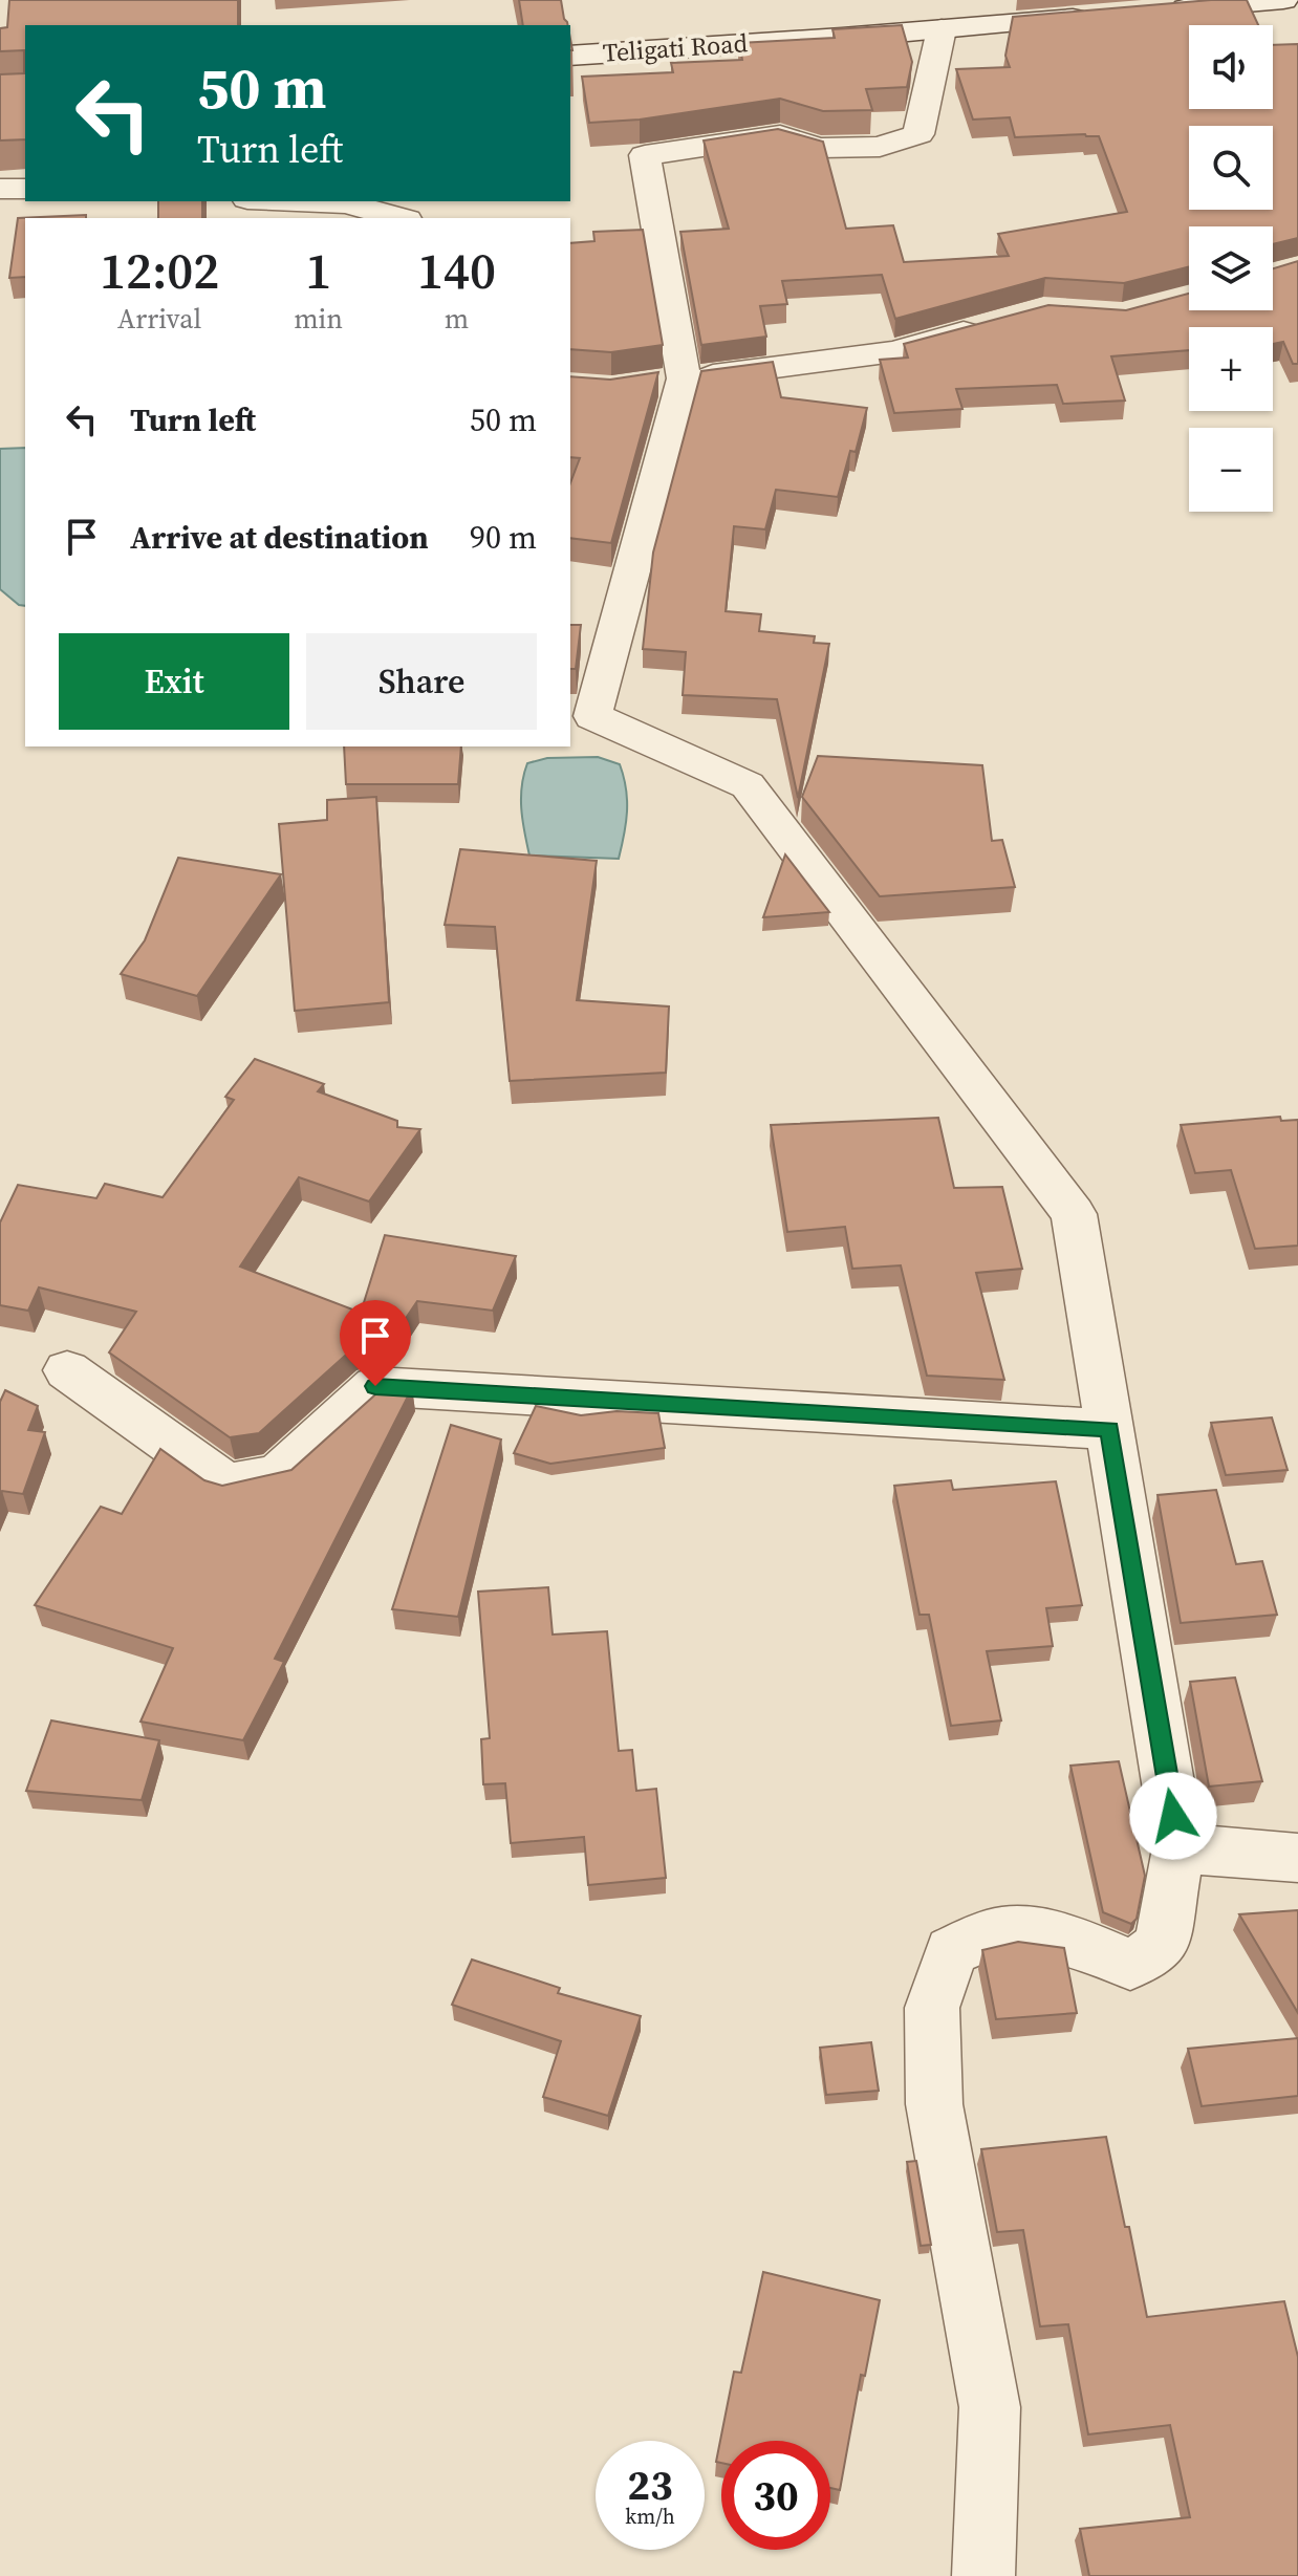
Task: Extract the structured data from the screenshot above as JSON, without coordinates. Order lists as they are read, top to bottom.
{
  "streets": {
    "street": ["Teligati Road"]
  },
  "page": {
    "map_buttons": ["+", "−"],
    "turn": ["50 m", "Turn left"],
    "eta": [
      "12:02",
      "Arrival",
      "1",
      "min",
      "140",
      "m"
    ],
    "list": [
      {
        "name": "Turn left",
        "value": "50 m"
      },
      {
        "name": "Arrive at destination",
        "value": "90 m"
      }
    ],
    "buttons": ["Exit", "Share"],
    "speed": "23 km/h",
    "limit": "30"
  }
}
